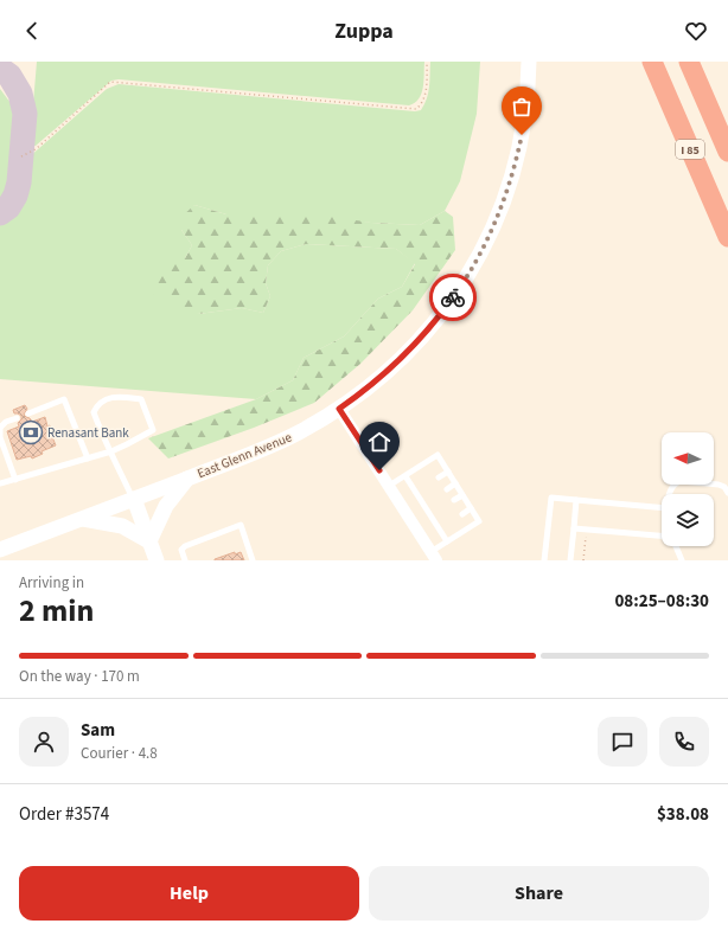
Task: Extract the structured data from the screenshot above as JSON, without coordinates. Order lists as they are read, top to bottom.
{
  "streets": {
    "highway": ["I 85"],
    "main road": ["East Glenn Avenue"]
  },
  "places": {
    "bank": ["Renasant Bank"]
  },
  "north": "left",
  "page": {
    "header": "Zuppa",
    "heading": ["2 min", "Arriving in", "08:25–08:30"],
    "panel": [
      "Sam",
      "Courier · 4.8",
      "Order #3574",
      "$38.08"
    ],
    "bar": "On the way · 170 m",
    "buttons": ["Help", "Share"]
  }
}
